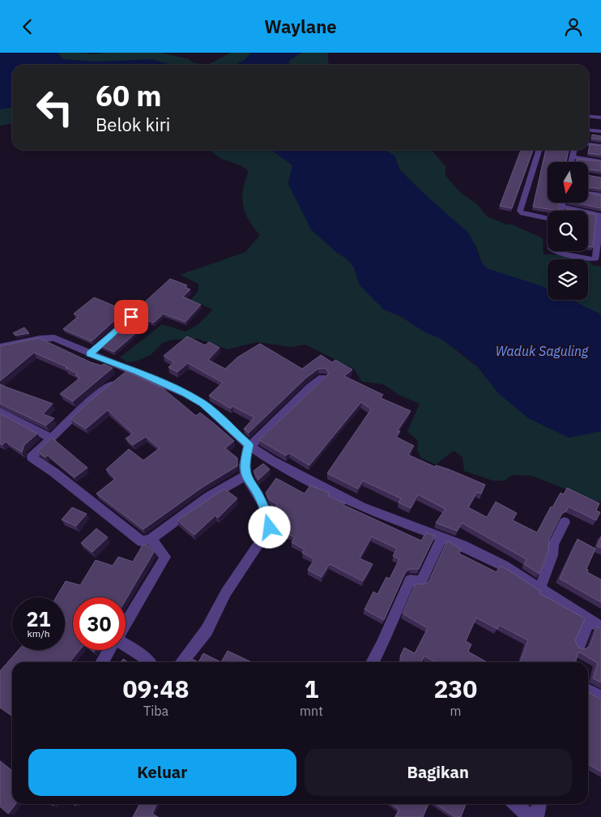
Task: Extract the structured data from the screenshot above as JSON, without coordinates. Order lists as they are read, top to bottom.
{
  "water": ["Waduk Saguling"],
  "north": "bottom",
  "page": {
    "header": "Waylane",
    "turn": ["60 m", "Belok kiri"],
    "speed": "21 km/h",
    "limit": "30",
    "eta": [
      "09:48",
      "Tiba",
      "1",
      "mnt",
      "230",
      "m"
    ],
    "buttons": ["Keluar", "Bagikan"]
  }
}
